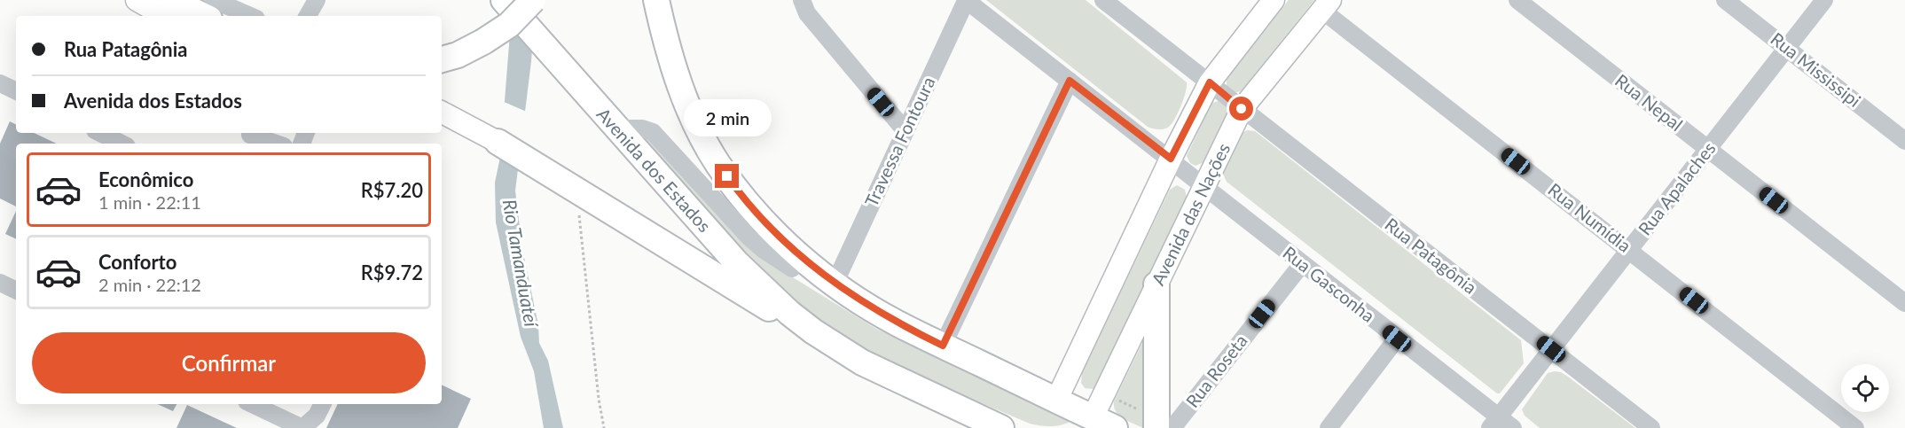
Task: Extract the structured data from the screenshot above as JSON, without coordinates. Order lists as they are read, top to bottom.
{
  "streets": {
    "highway": ["Avenida dos Estados"],
    "main road": ["Avenida das Nações"],
    "street": [
      "Rua Mississipi",
      "Rua Nepal",
      "Travessa Fontoura",
      "Rua Apalaches",
      "Rua Numídia",
      "Rua Patagônia",
      "Rua Gasconha",
      "Rua Roseta"
    ]
  },
  "crossings": [
    ["Rua Mississipi", "Rua Apalaches"],
    ["Rua Nepal", "Rua Apalaches"],
    ["Travessa Fontoura", "Rua Gasconha"],
    ["Rua Apalaches", "Rua Numídia"],
    ["Rua Apalaches", "Rua Patagônia"],
    ["Rua Apalaches", "Rua Gasconha"],
    ["Avenida das Nações", "Rua Numídia"],
    ["Avenida das Nações", "Rua Patagônia"],
    ["Avenida das Nações", "Rua Gasconha"],
    ["Rua Gasconha", "Rua Roseta"]
  ],
  "water": ["Rio Tamanduateí"],
  "page": {
    "banner": ["Rua Patagônia", "Avenida dos Estados"],
    "bubble": "2 min",
    "list": [
      {
        "name": "Econômico",
        "note": "1 min · 22:11",
        "value": "R$7.20"
      },
      {
        "name": "Conforto",
        "note": "2 min · 22:12",
        "value": "R$9.72"
      }
    ],
    "buttons": "Confirmar"
  }
}
